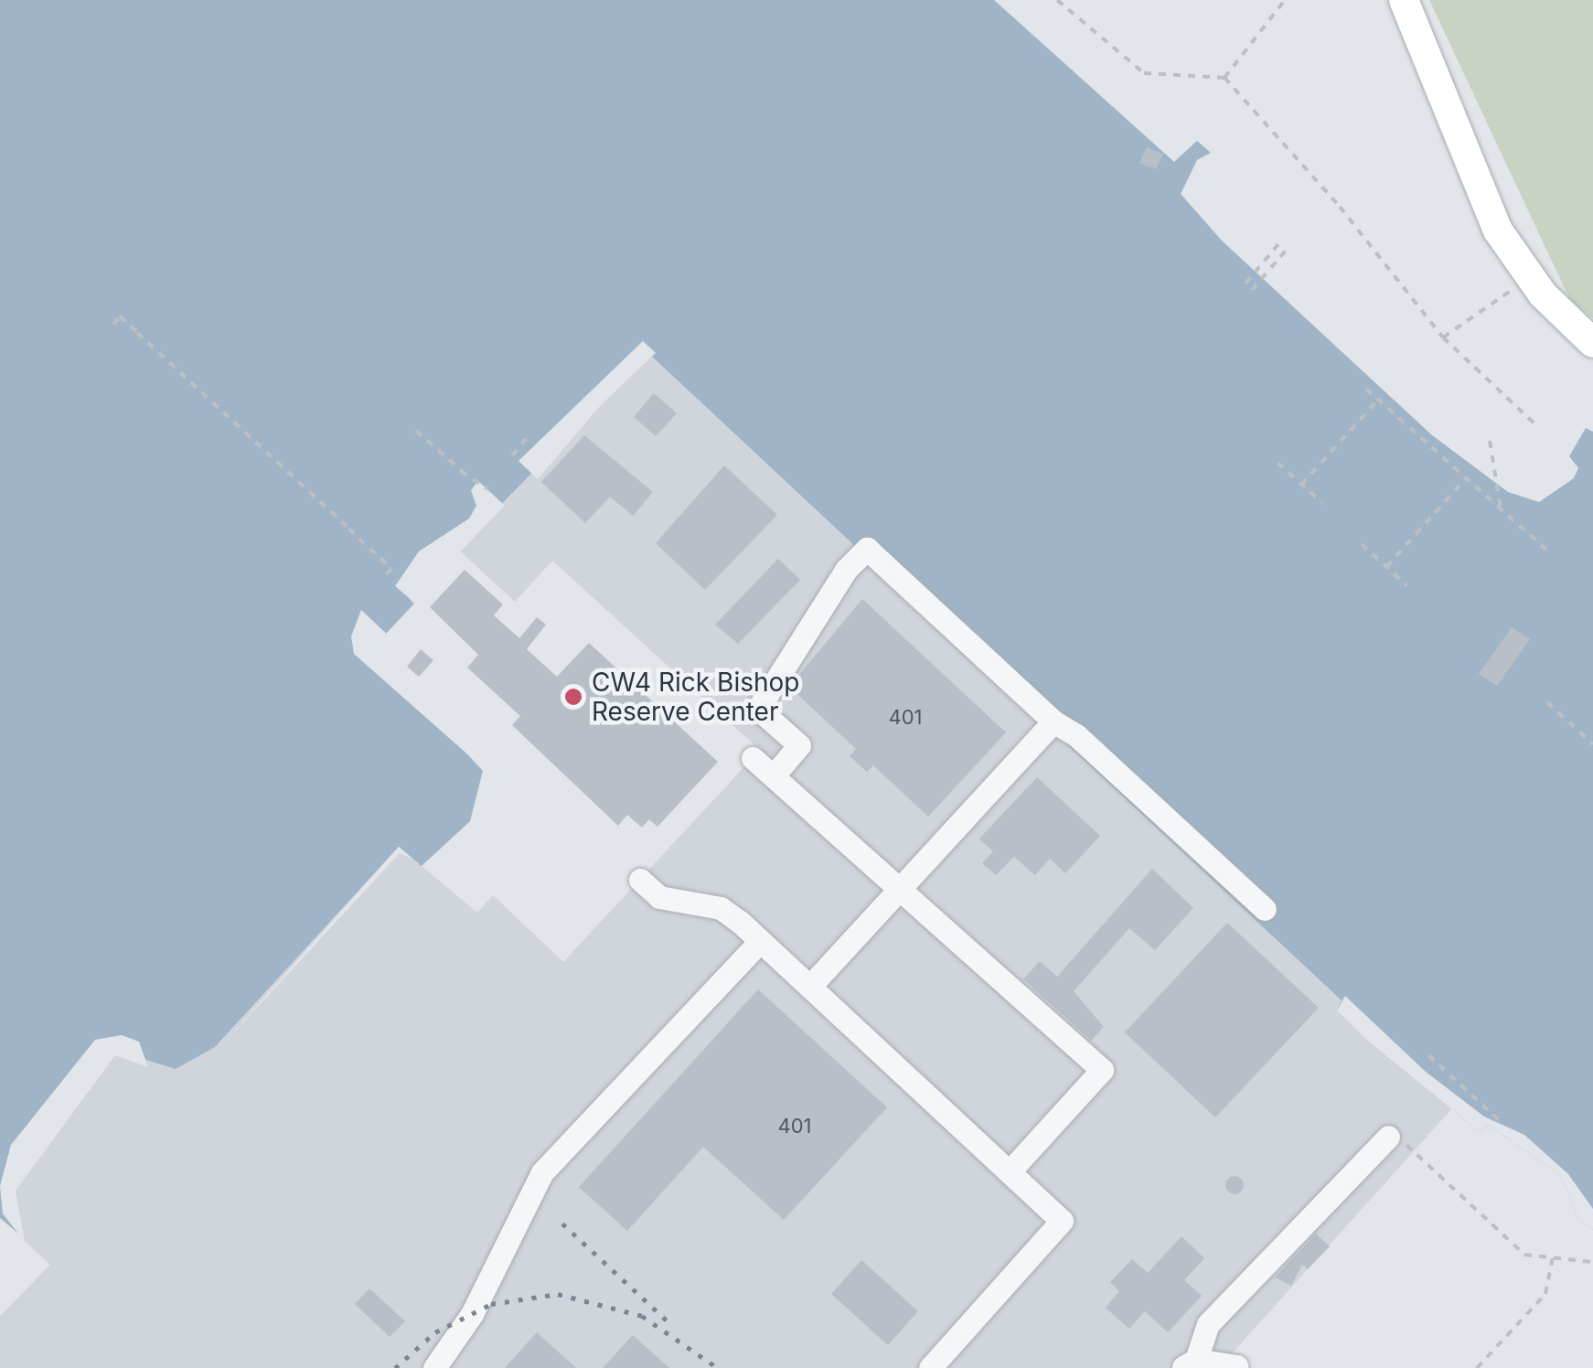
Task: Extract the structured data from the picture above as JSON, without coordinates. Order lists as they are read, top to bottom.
{
  "places": ["CW4 Rick Bishop Reserve Center"],
  "house_numbers": ["401", "401"]
}
